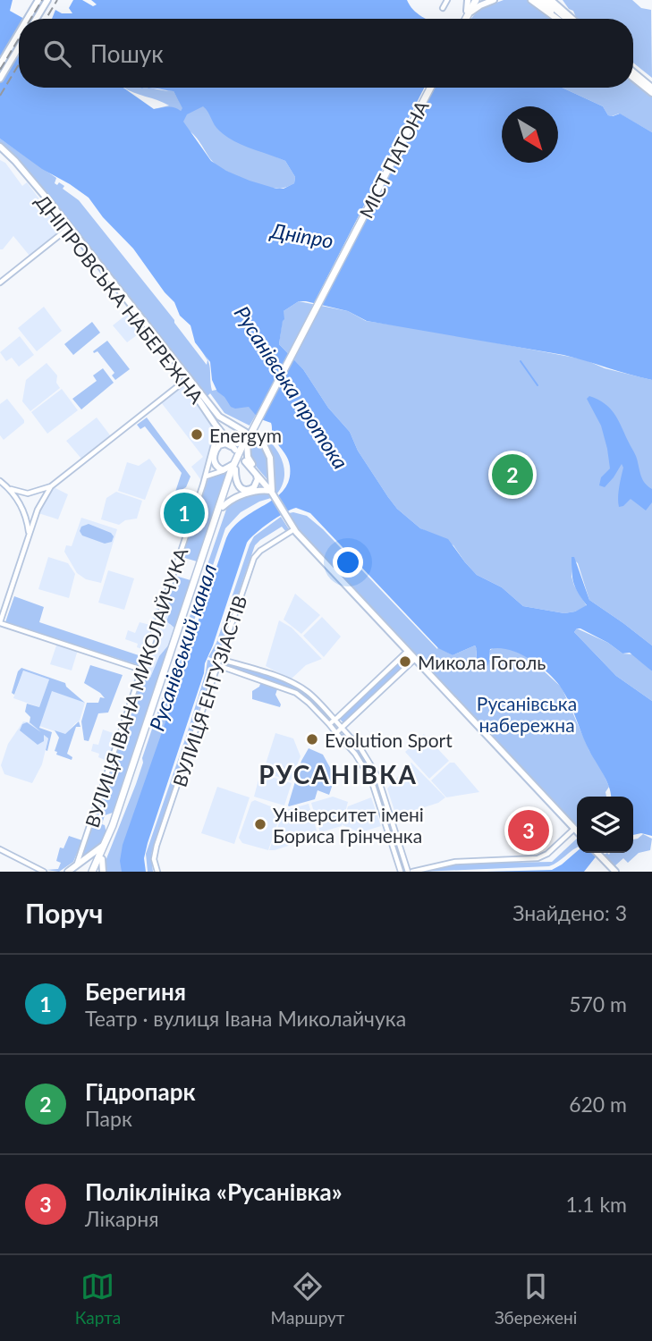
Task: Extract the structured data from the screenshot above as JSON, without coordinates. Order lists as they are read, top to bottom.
{
  "streets": {
    "highway": ["МІСТ ПАТОНА"],
    "main road": ["ДНІПРОВСЬКА НАБЕРЕЖНА", "ВУЛИЦЯ ІВАНА МИКОЛАЙЧУКА"],
    "street": ["ВУЛИЦЯ ЕНТУЗІАСТІВ"]
  },
  "crossings": [
    ["МІСТ ПАТОНА", "ДНІПРОВСЬКА НАБЕРЕЖНА"],
    ["ДНІПРОВСЬКА НАБЕРЕЖНА", "ВУЛИЦЯ ІВАНА МИКОЛАЙЧУКА"]
  ],
  "districts": ["РУСАНІВКА"],
  "water": ["Дніпро", "Русанівська протока", "Русанівський канал"],
  "parks": ["Русанівська набережна"],
  "places": [
    "Energym",
    "Микола Гоголь",
    "Evolution Sport",
    "Університет імені Бориса Грінченка"
  ],
  "north": "bottom right",
  "page": {
    "search": "Пошук",
    "pins": ["2", "1", "3"],
    "heading": ["Поруч", "Знайдено: 3"],
    "list": [
      {
        "mark": "1",
        "name": "Берегиня",
        "note": "Театр · вулиця Івана Миколайчука",
        "value": "570 m"
      },
      {
        "mark": "2",
        "name": "Гідропарк",
        "note": "Парк",
        "value": "620 m"
      },
      {
        "mark": "3",
        "name": "Поліклініка «Русанівка»",
        "note": "Лікарня",
        "value": "1.1 km"
      }
    ],
    "nav": ["Карта", "Маршрут", "Збережені"]
  }
}
